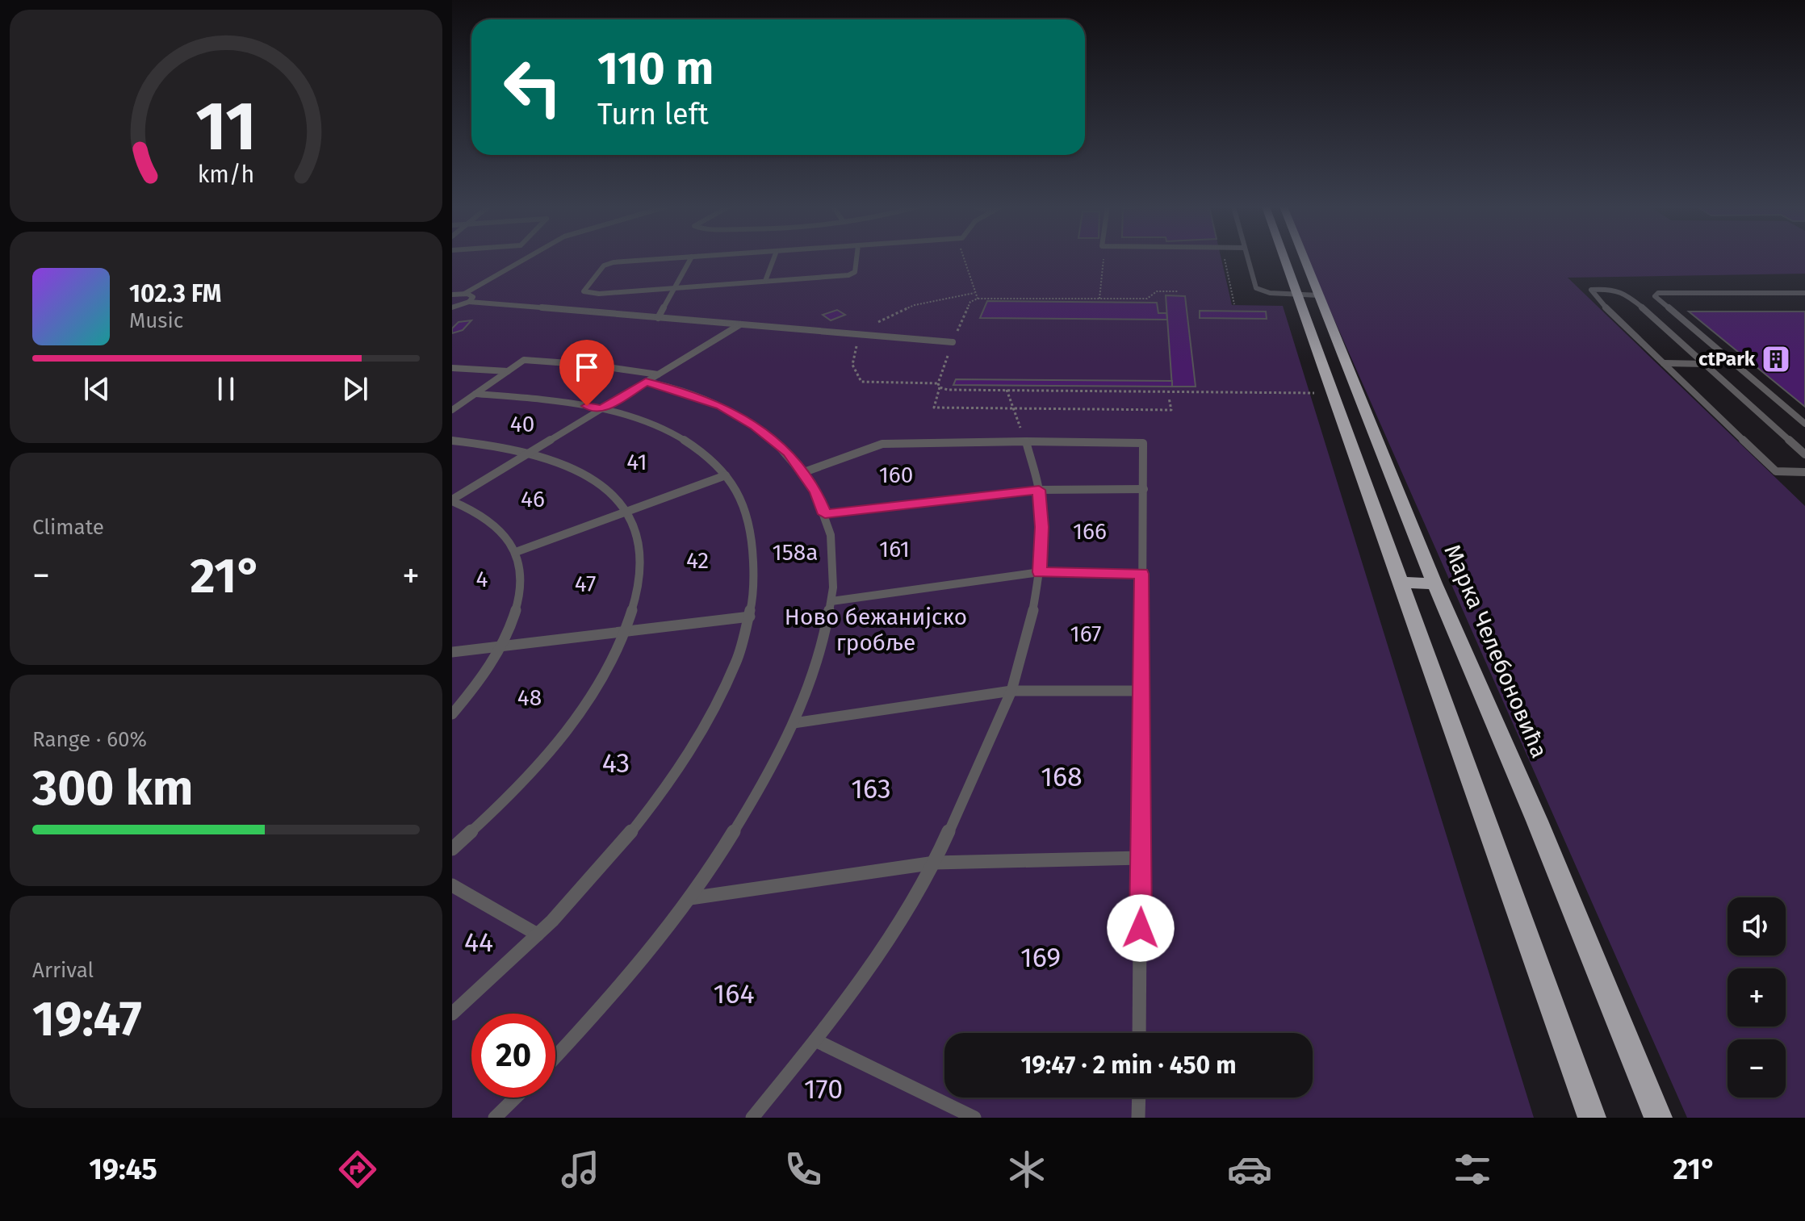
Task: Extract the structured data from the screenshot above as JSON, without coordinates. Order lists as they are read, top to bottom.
{
  "streets": {
    "main road": ["Марка Челебоновића"]
  },
  "parks": [
    "40",
    "41",
    "160",
    "46",
    "166",
    "161",
    "158a",
    "42",
    "4",
    "47",
    "Ново бежанијско гробље",
    "167",
    "48",
    "43",
    "168",
    "163",
    "44",
    "169",
    "164",
    "170"
  ],
  "places": {
    "building": ["ctPark"]
  },
  "page": {
    "turn": ["110 m", "Turn left"],
    "song": ["102.3 FM", "Music"],
    "tile": [
      "Climate",
      ["Range · 60%", "300 km"],
      ["Arrival", "19:47"]
    ],
    "heat": ["−", "21°", "+"],
    "map_buttons": ["+", "−"],
    "limit": "20",
    "trip": "19:47 · 2 min · 450 m",
    "tabs": ["19:45", "21°"],
    "gauge": ["11", "km/h"]
  }
}
